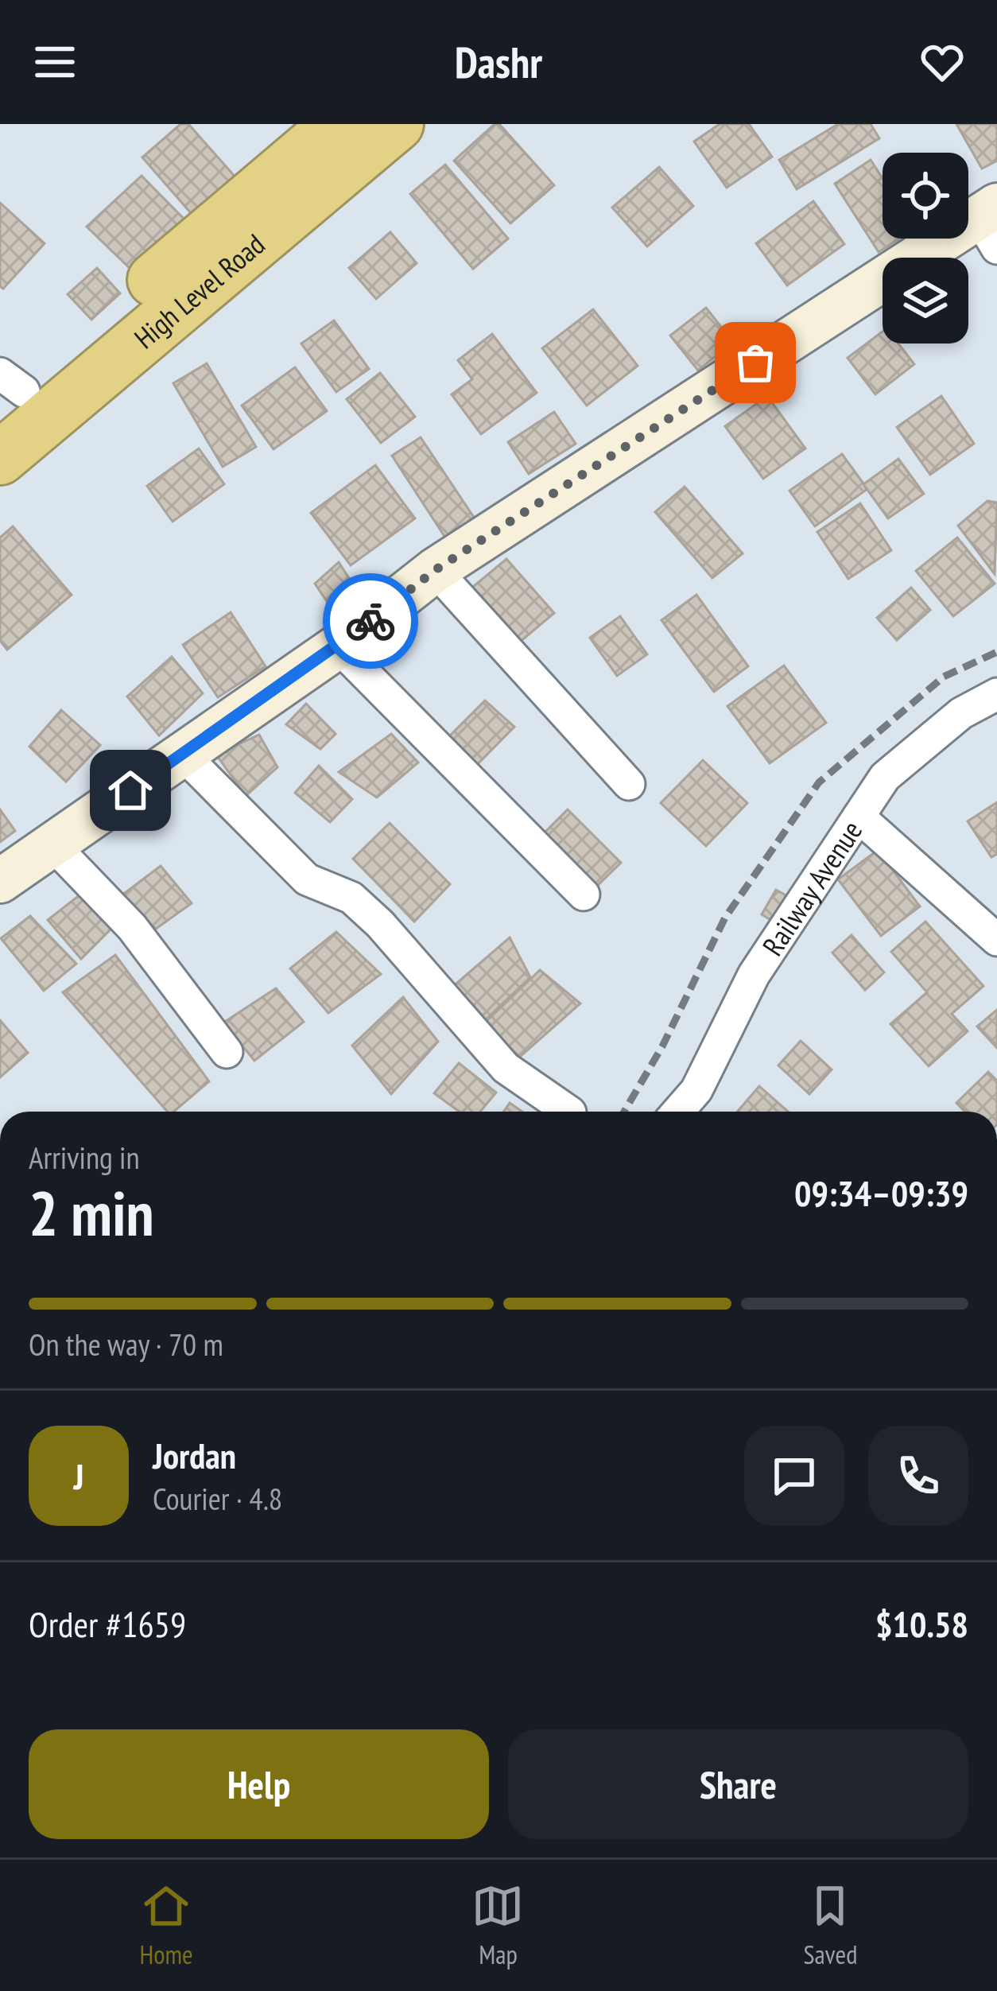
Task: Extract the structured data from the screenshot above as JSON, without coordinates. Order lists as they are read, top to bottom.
{
  "streets": {
    "highway": ["High Level Road"],
    "street": ["Railway Avenue"]
  },
  "page": {
    "header": "Dashr",
    "heading": ["2 min", "Arriving in", "09:34–09:39"],
    "panel": [
      "Jordan",
      "Courier · 4.8",
      "Order #1659",
      "$10.58"
    ],
    "bar": "On the way · 70 m",
    "round": "J",
    "buttons": ["Help", "Share"],
    "tabs": ["Home", "Map", "Saved"]
  }
}
